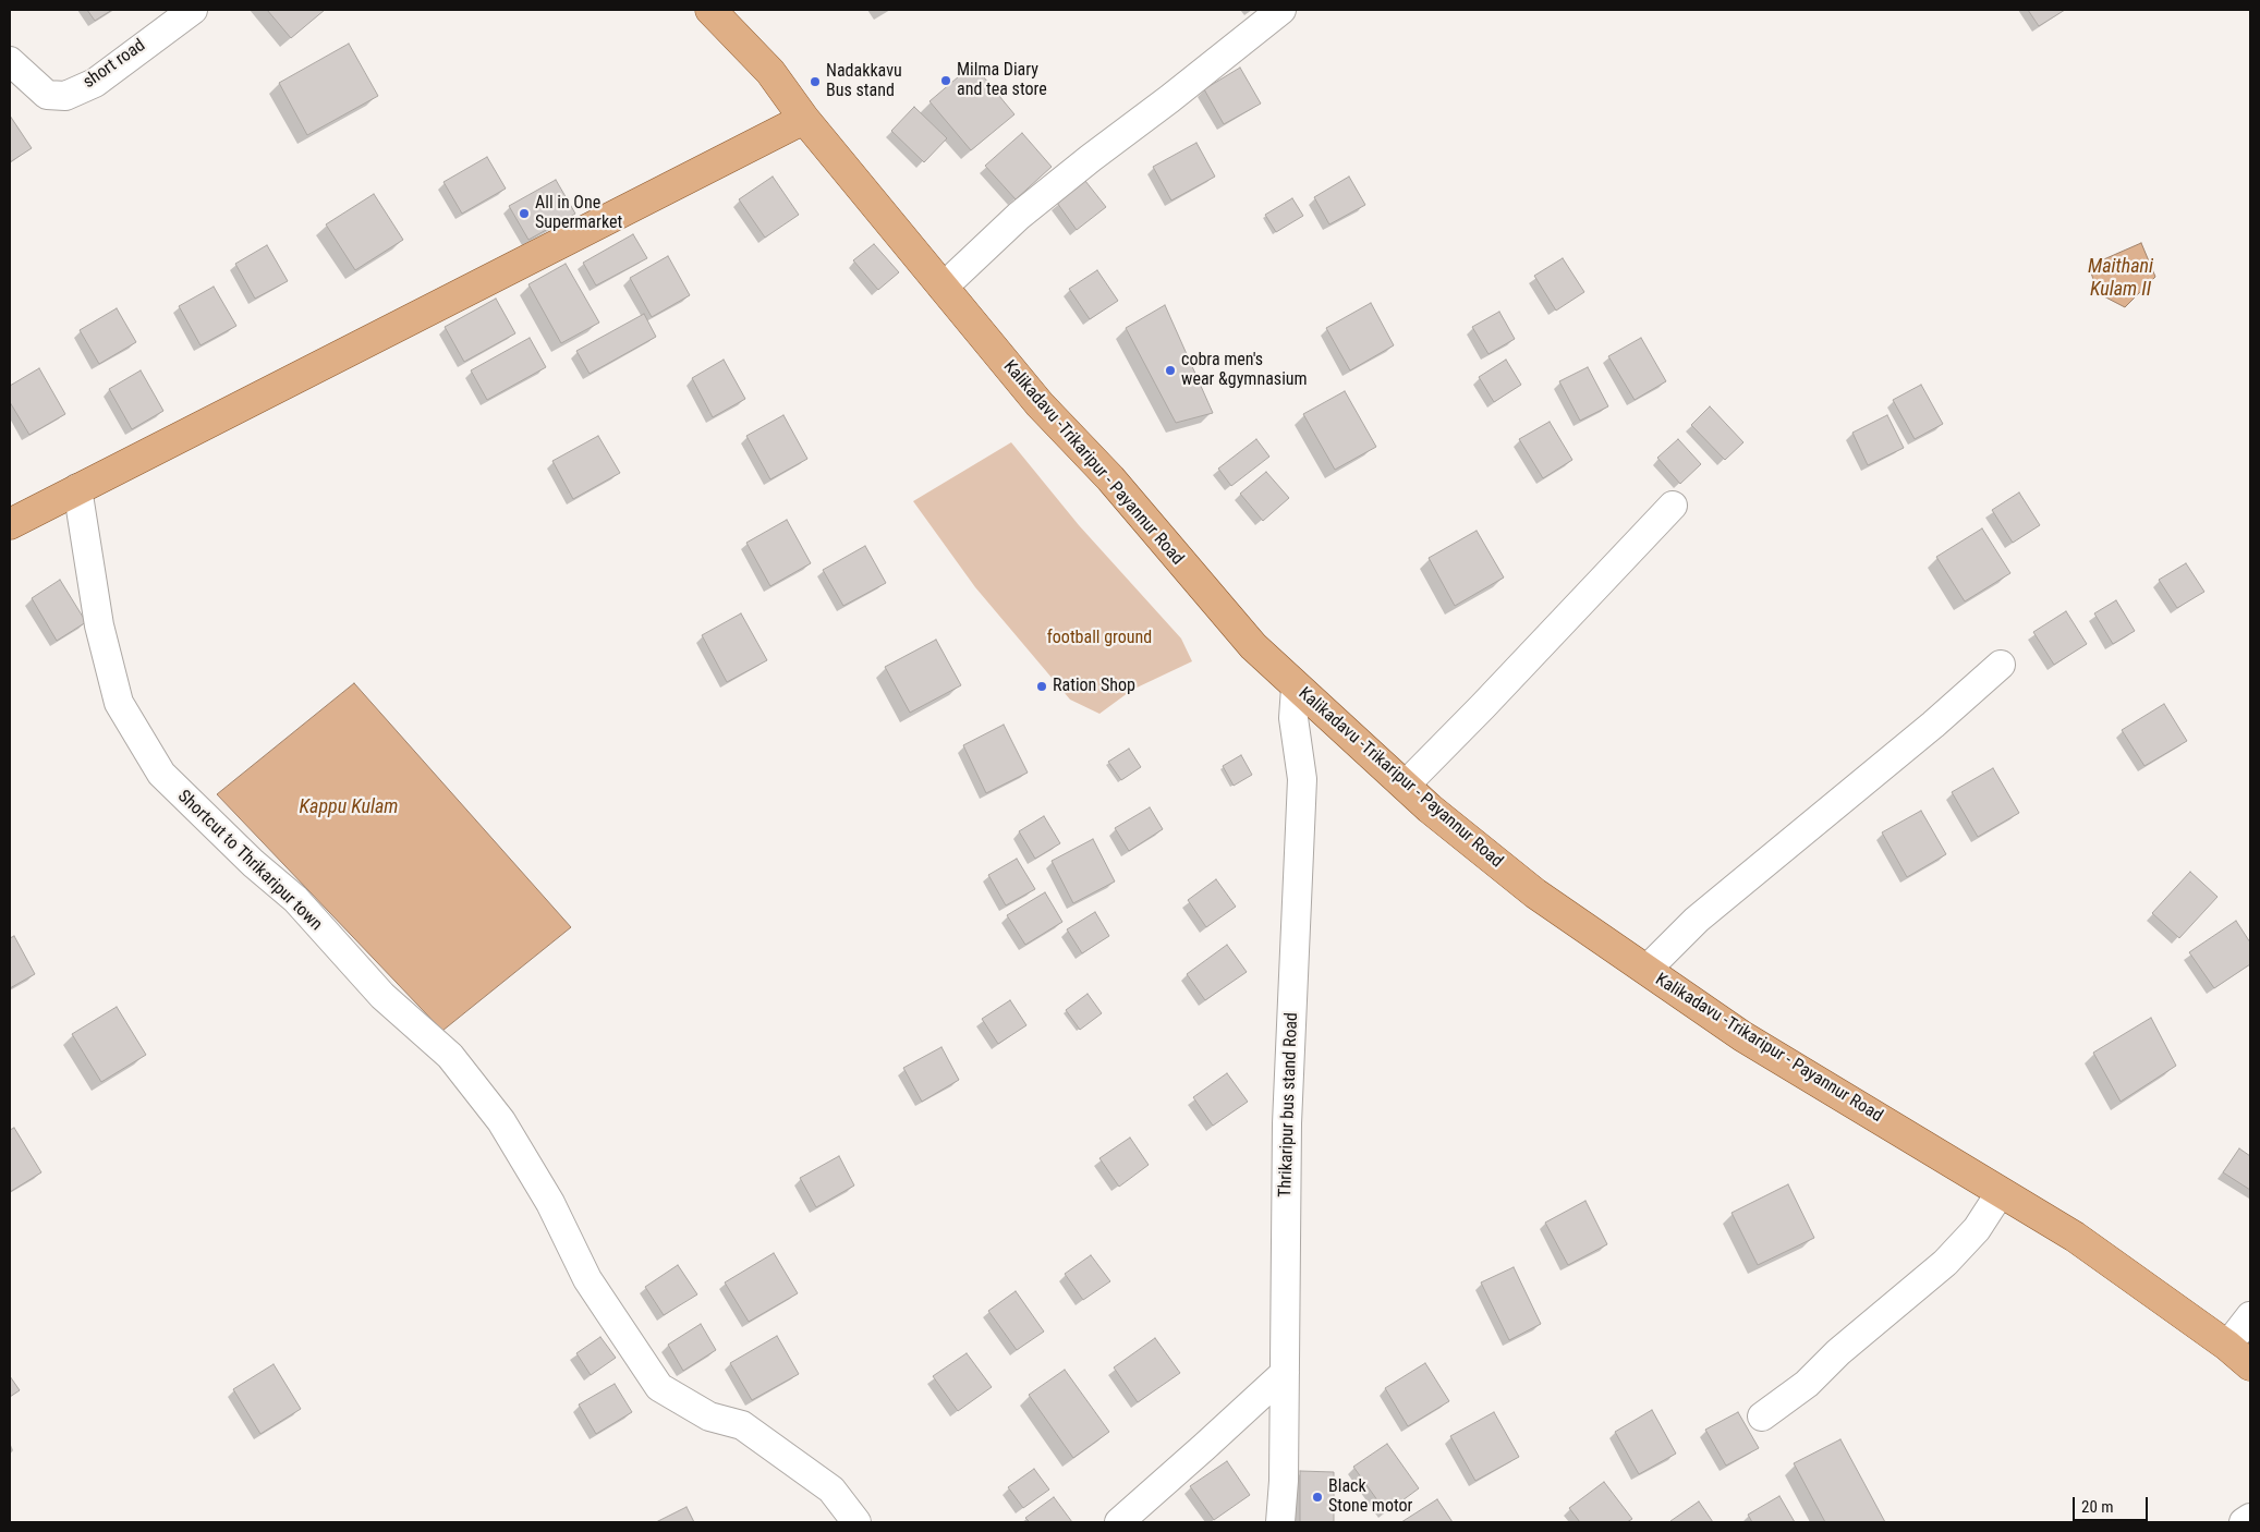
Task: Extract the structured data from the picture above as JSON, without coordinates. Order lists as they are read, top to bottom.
{
  "streets": {
    "main road": ["Kalikadavu -Trikaripur - Payannur Road"],
    "street": ["short road", "Shortcut to Thrikaripur town", "Thrikaripur bus stand Road"]
  },
  "crossings": [
    ["Kalikadavu -Trikaripur - Payannur Road", "Thrikaripur bus stand Road"]
  ],
  "water": ["Maithani Kulam II", "Kappu Kulam"],
  "parks": ["football ground"],
  "places": [
    "Milma Diary and tea store",
    "Nadakkavu Bus stand",
    "All in One Supermarket",
    "cobra men's wear &gymnasium",
    "Ration Shop",
    "Black Stone motor"
  ],
  "scale_bar": "20 m"
}
